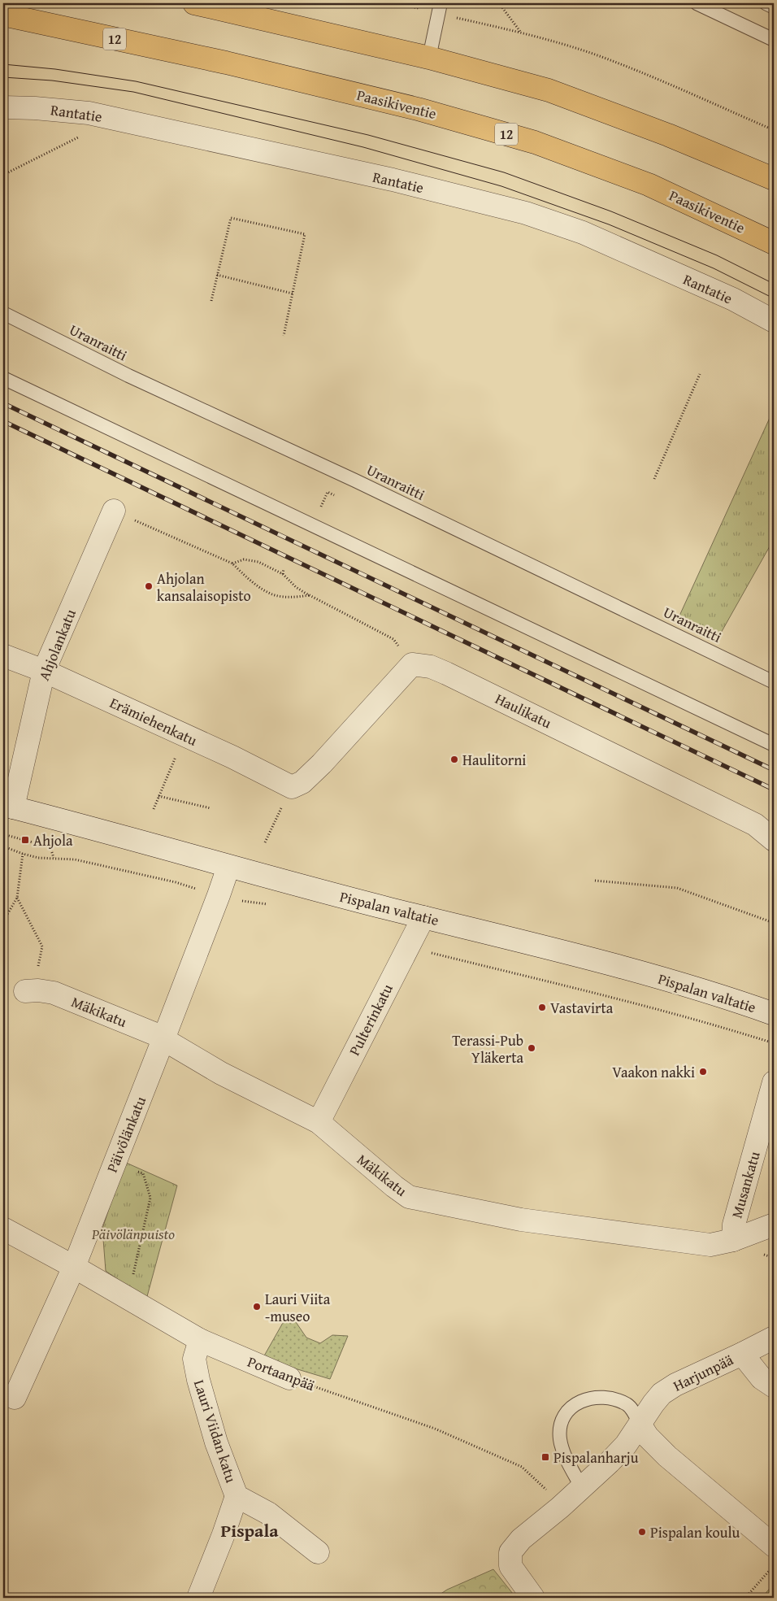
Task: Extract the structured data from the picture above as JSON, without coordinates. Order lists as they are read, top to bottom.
{
  "streets": {
    "highway": ["12", "Paasikiventie"],
    "street": [
      "Rantatie",
      "Ahjolankatu",
      "Haulikatu",
      "Erämiehenkatu",
      "Pispalan valtatie",
      "Mäkikatu",
      "Pulterinkatu",
      "Päivölänkatu",
      "Musankatu",
      "Harjunpää",
      "Portaanpää",
      "Lauri Viidan katu"
    ],
    "lane": ["Uranraitti"]
  },
  "crossings": [
    ["Ahjolankatu", "Erämiehenkatu"],
    ["Ahjolankatu", "Pispalan valtatie"],
    ["Pispalan valtatie", "Pulterinkatu"],
    ["Pispalan valtatie", "Päivölänkatu"],
    ["Mäkikatu", "Pulterinkatu"],
    ["Mäkikatu", "Päivölänkatu"],
    ["Mäkikatu", "Musankatu"],
    ["Päivölänkatu", "Portaanpää"],
    ["Harjunpää", "Portaanpää"],
    ["Portaanpää", "Lauri Viidan katu"]
  ],
  "districts": ["Pispala"],
  "parks": ["Päivölänpuisto"],
  "places": {
    "other": [
      "Ahjolan kansalaisopisto",
      "Haulitorni",
      "Vastavirta",
      "Terassi-Pub Yläkerta",
      "Vaakon nakki",
      "Lauri Viita -museo",
      "Pispalan koulu"
    ],
    "transit": ["Ahjola", "Pispalanharju"]
  }
}
